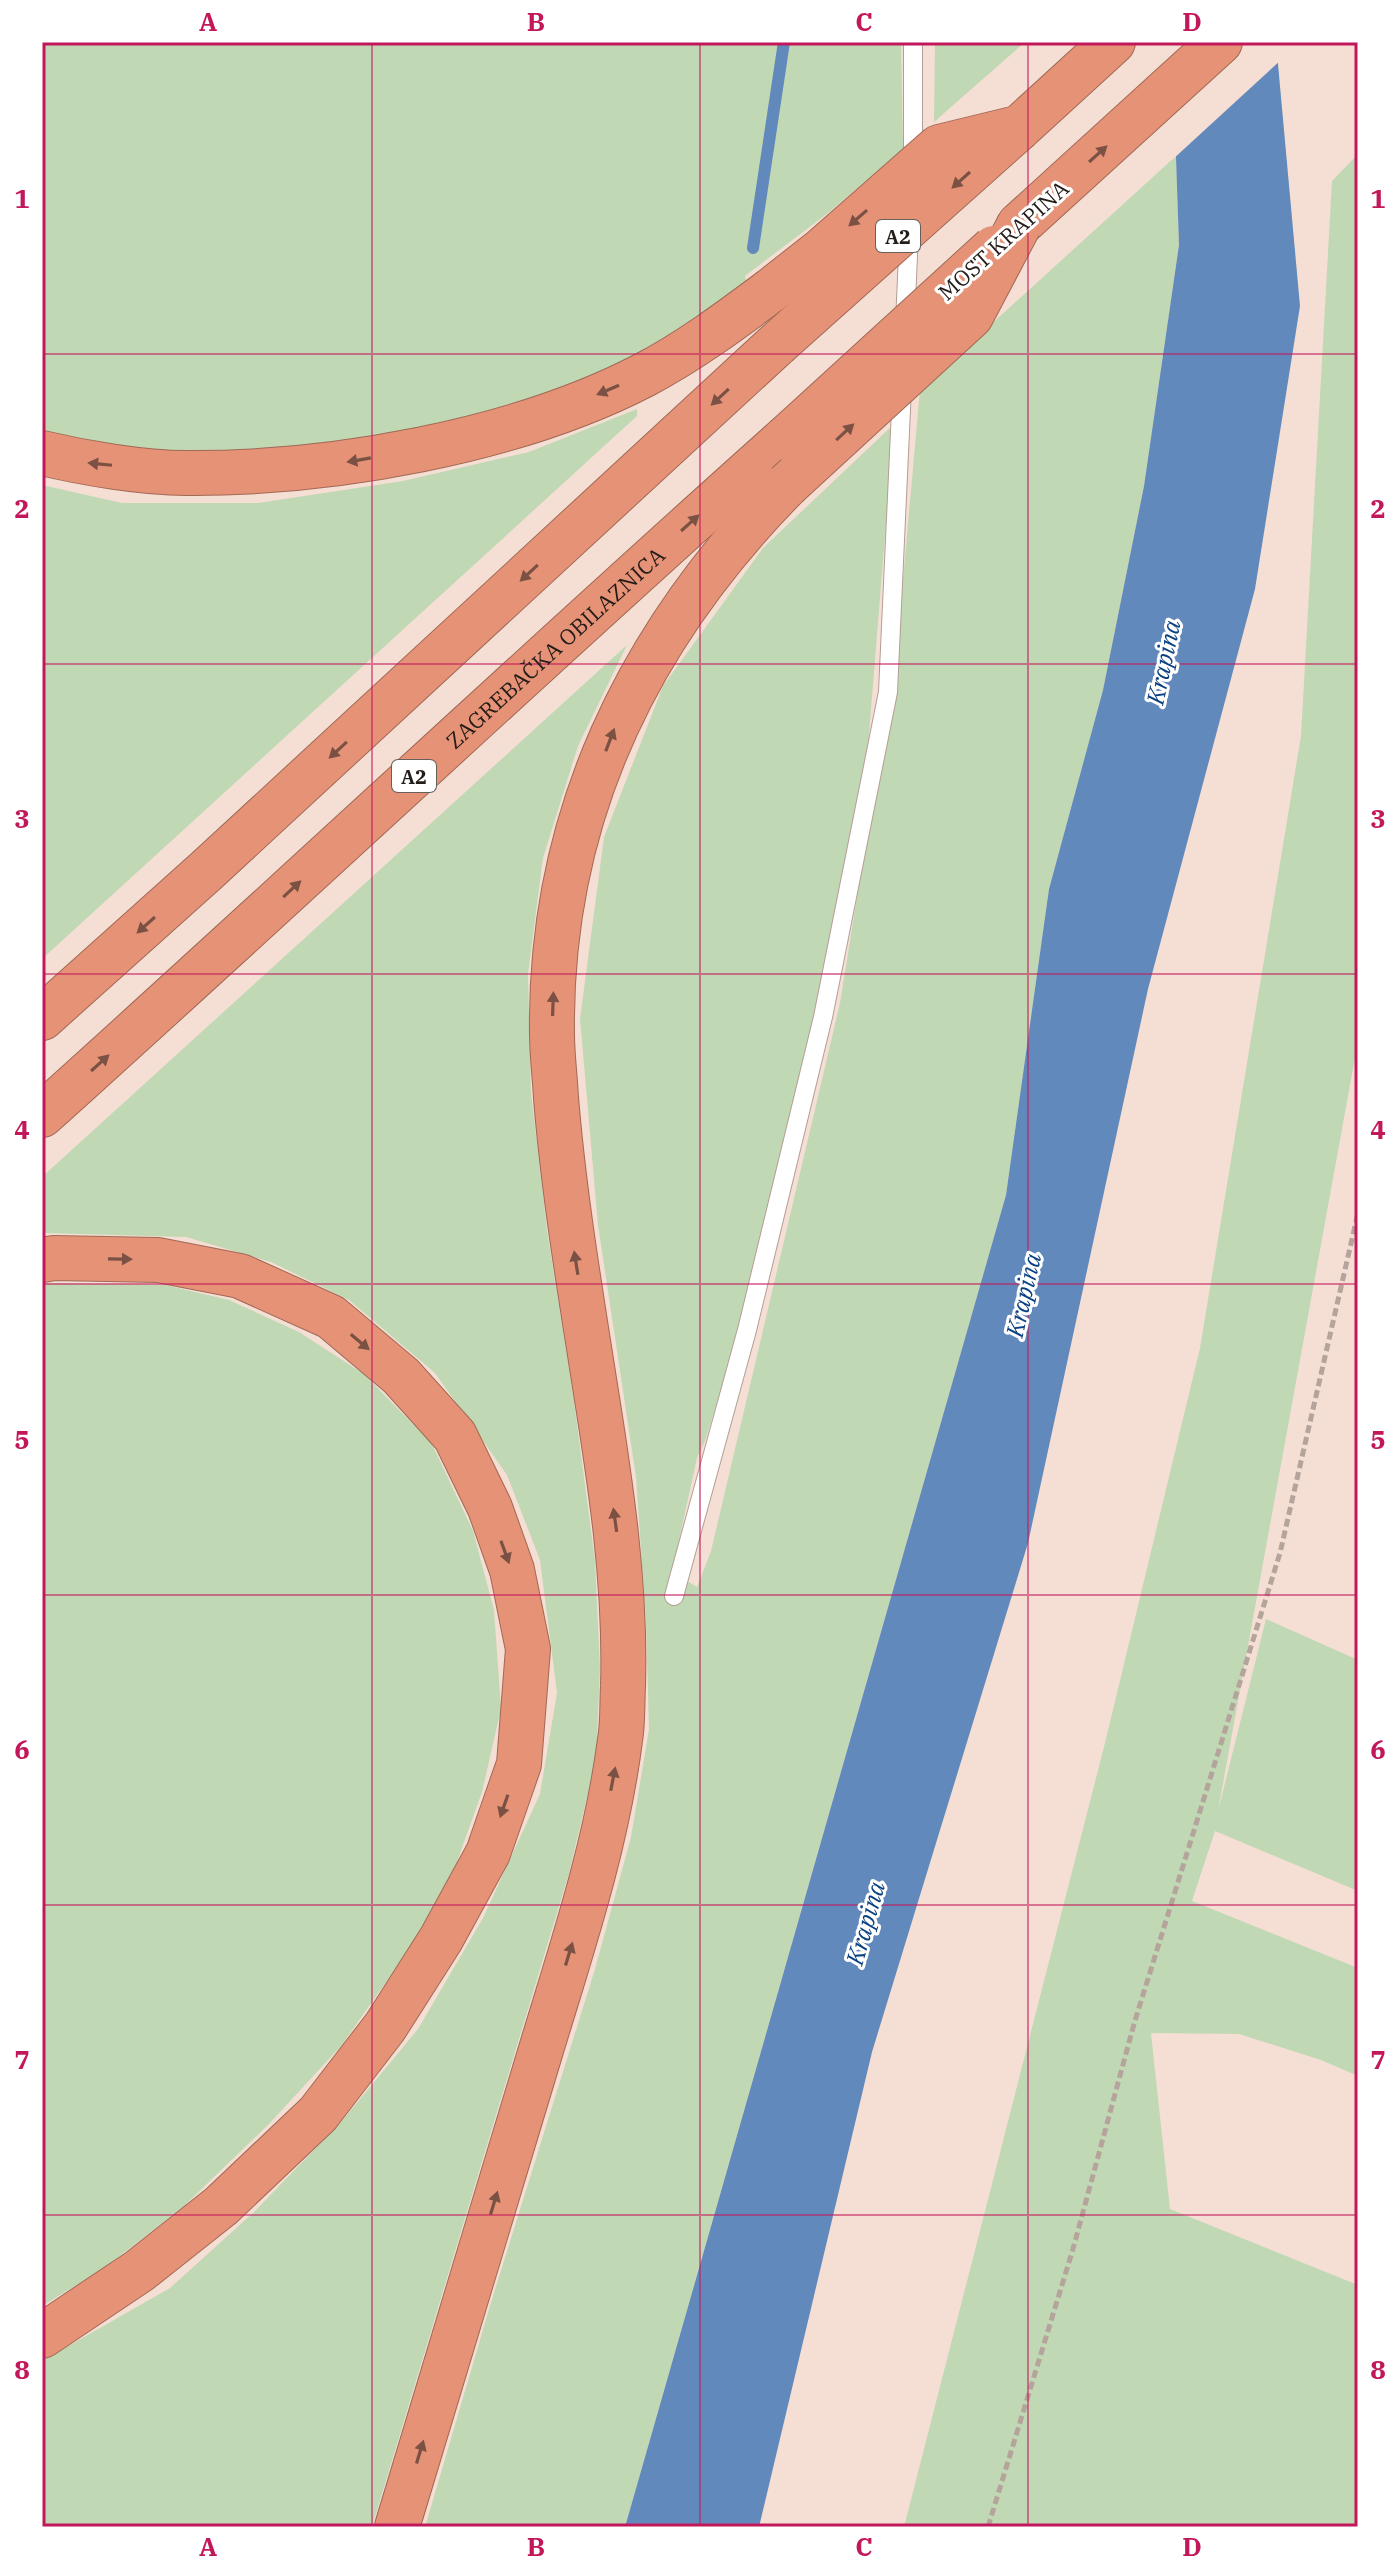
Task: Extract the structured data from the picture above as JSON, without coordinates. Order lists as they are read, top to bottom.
{
  "streets": {
    "highway": ["A2", "MOST KRAPINA", "ZAGREBAČKA OBILAZNICA"]
  },
  "crossings": [
    ["MOST KRAPINA", "ZAGREBAČKA OBILAZNICA"]
  ],
  "water": ["Krapina"],
  "grid": {
    "columns": [
      "A",
      "B",
      "C",
      "D"
    ],
    "rows": [
      "1",
      "2",
      "3",
      "4",
      "5",
      "6",
      "7",
      "8"
    ]
  }
}
